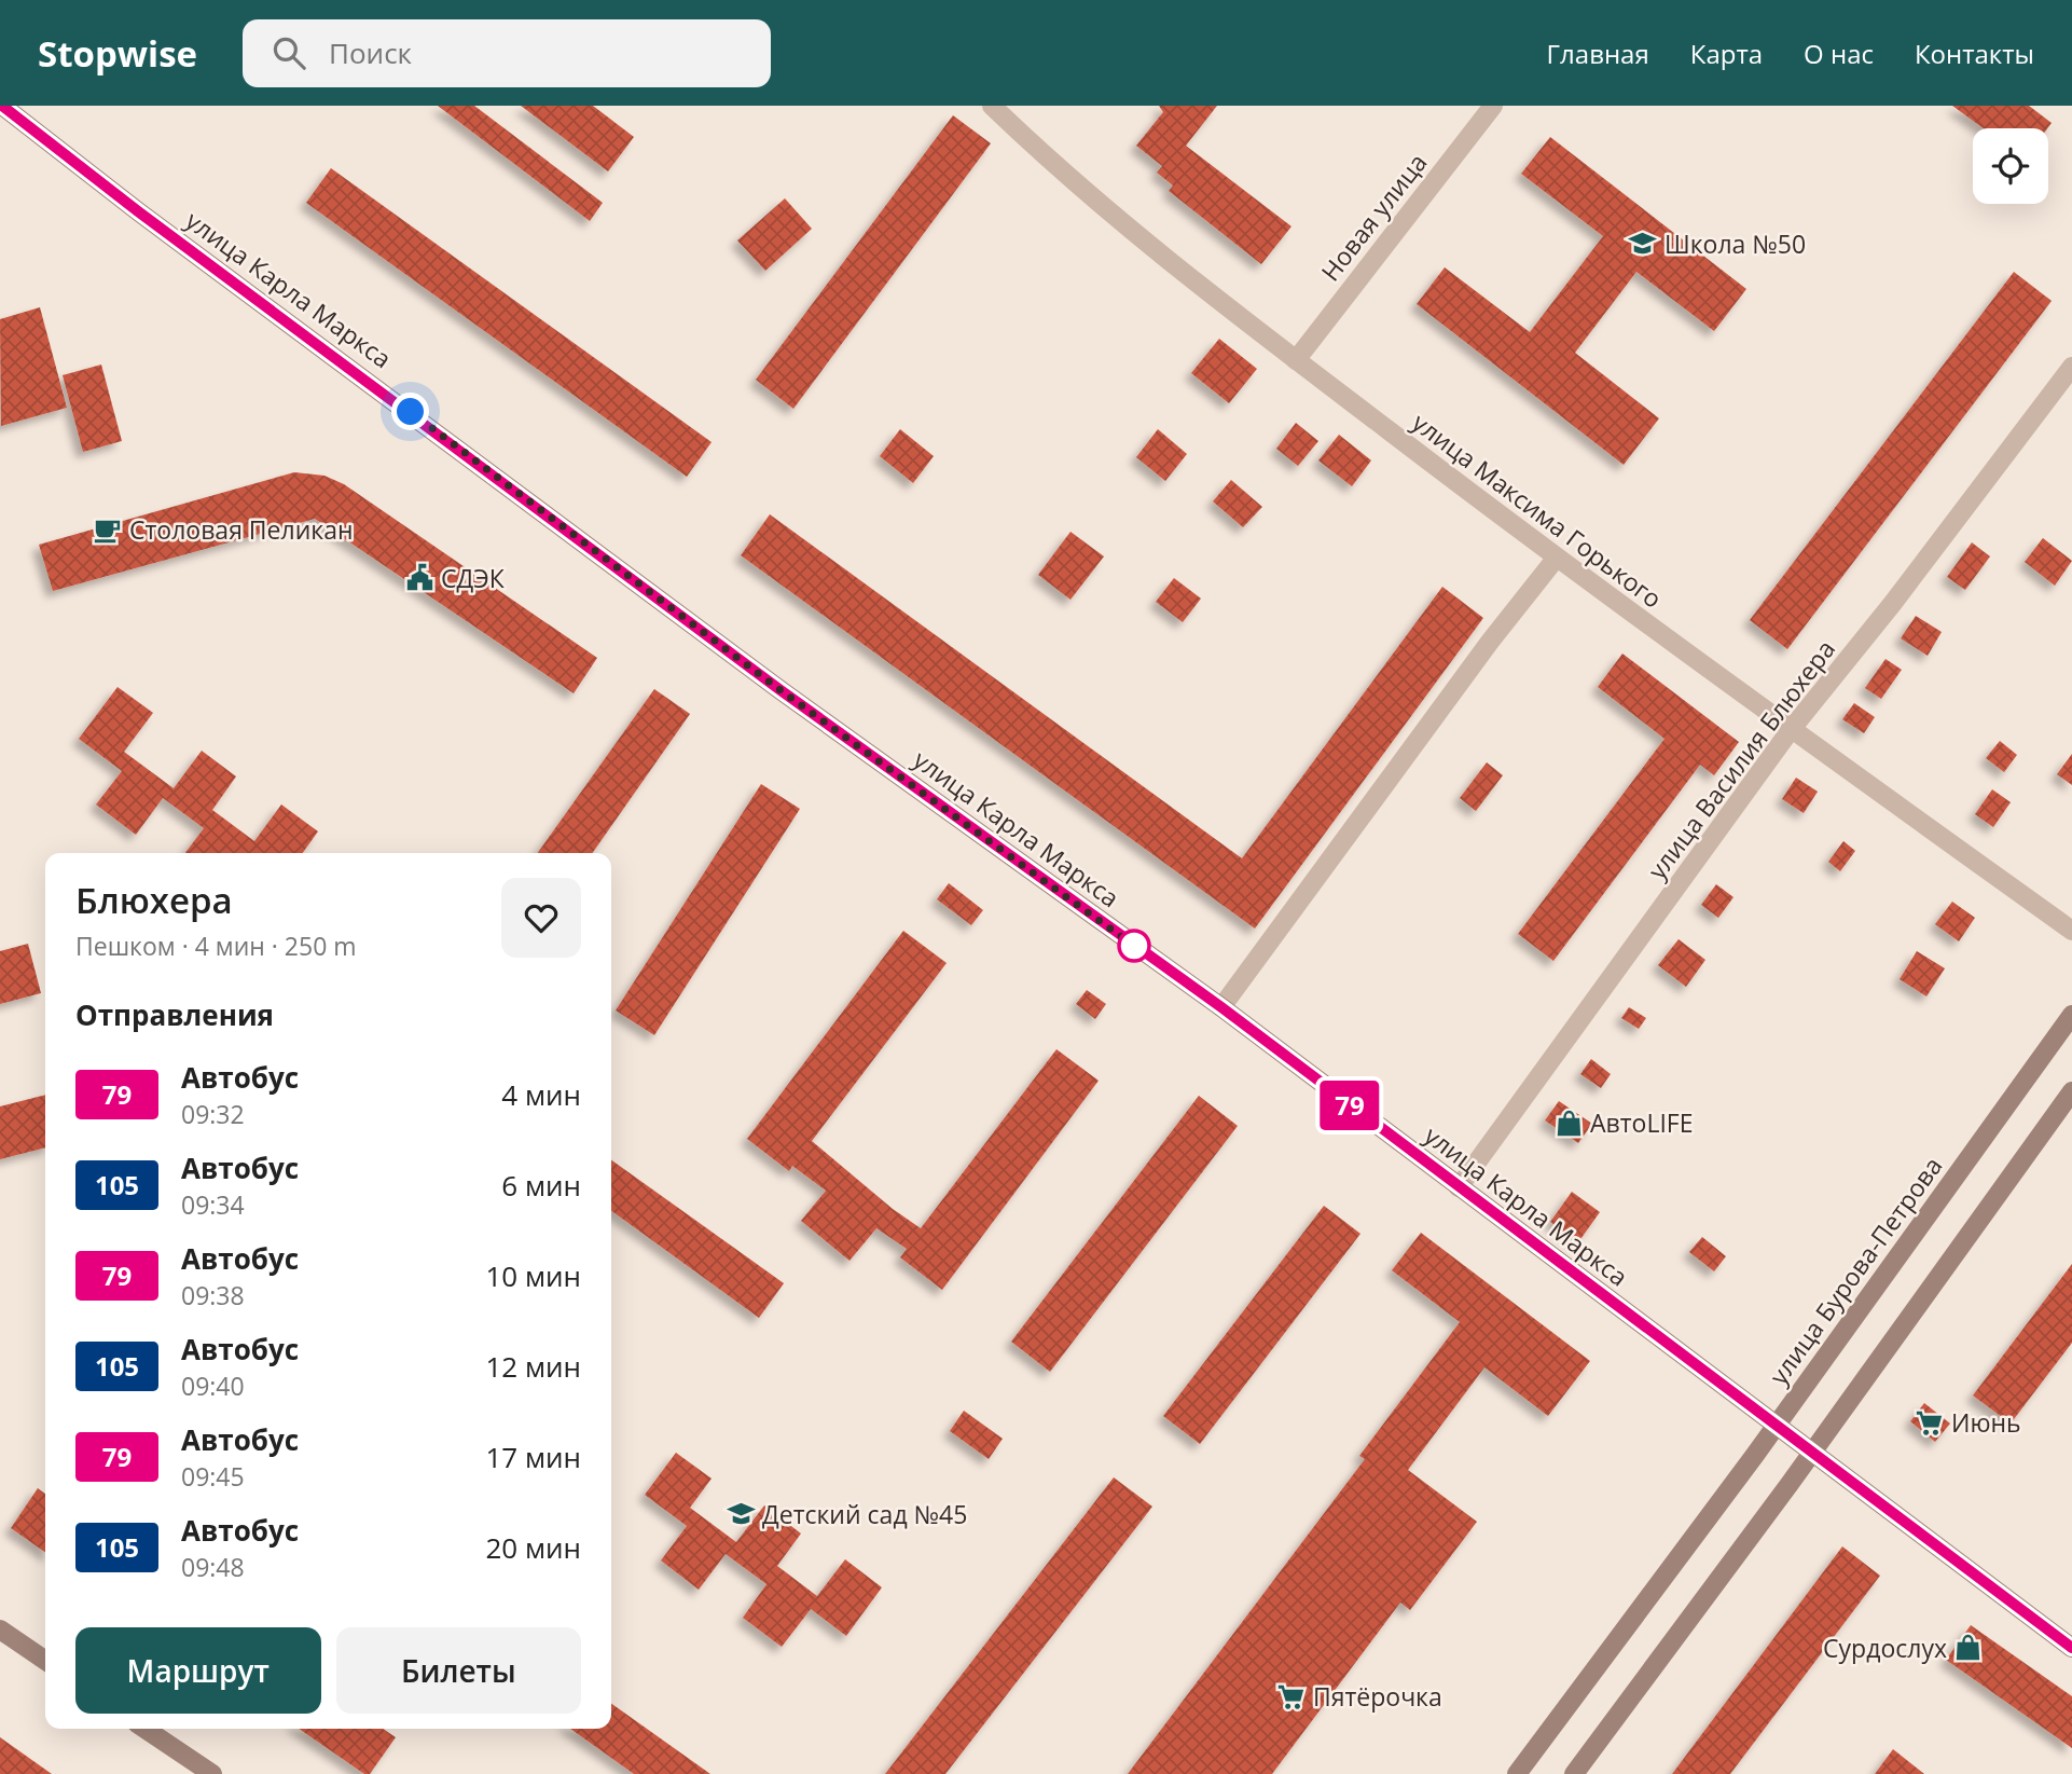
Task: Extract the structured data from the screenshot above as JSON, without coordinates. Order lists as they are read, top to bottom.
{
  "streets": {
    "main road": ["улица Карла Маркса", "улица Бурова-Петрова"],
    "street": ["Новая улица", "улица Максима Горького", "улица Василия Блюхера"]
  },
  "crossings": [
    ["Новая улица", "улица Максима Горького"],
    ["улица Карла Маркса", "улица Василия Блюхера"],
    ["улица Карла Маркса", "улица Бурова-Петрова"],
    ["улица Максима Горького", "улица Василия Блюхера"]
  ],
  "places": {
    "school or university": ["Школа №50", "Детский сад №45"],
    "cafe": ["Столовая Пеликан"],
    "public building": ["СДЭК"],
    "shop": ["АвтоLIFE", "Сурдослух"],
    "supermarket": ["Июнь", "Пятёрочка"]
  },
  "lines": ["bus line 79"],
  "page": {
    "header": "Stopwise",
    "search": "Поиск",
    "nav": [
      "Главная",
      "Карта",
      "О нас",
      "Контакты"
    ],
    "on_map": "79",
    "heading": [
      ["Блюхера", "Пешком · 4 мин · 250 m"],
      "Отправления"
    ],
    "list": [
      {
        "mark": "79",
        "name": "Автобус",
        "note": "09:32",
        "value": "4 мин"
      },
      {
        "mark": "105",
        "name": "Автобус",
        "note": "09:34",
        "value": "6 мин"
      },
      {
        "mark": "79",
        "name": "Автобус",
        "note": "09:38",
        "value": "10 мин"
      },
      {
        "mark": "105",
        "name": "Автобус",
        "note": "09:40",
        "value": "12 мин"
      },
      {
        "mark": "79",
        "name": "Автобус",
        "note": "09:45",
        "value": "17 мин"
      },
      {
        "mark": "105",
        "name": "Автобус",
        "note": "09:48",
        "value": "20 мин"
      }
    ],
    "buttons": ["Маршрут", "Билеты"]
  }
}
